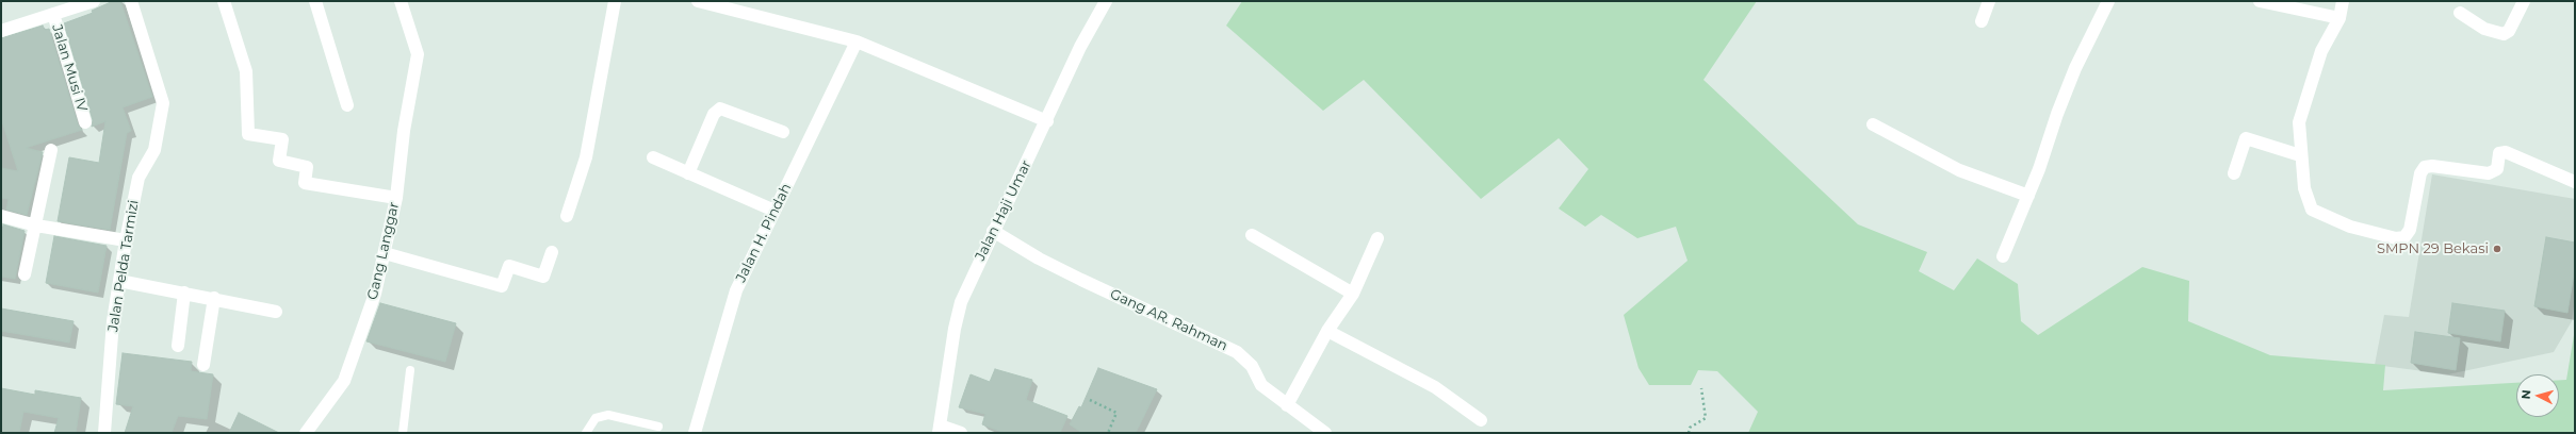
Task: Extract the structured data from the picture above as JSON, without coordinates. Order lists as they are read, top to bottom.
{
  "streets": {
    "street": [
      "Jalan Musi IV",
      "Jalan Haji Umar",
      "Jalan H. Pindah",
      "Gang Langgar",
      "Jalan Pelda Tarmizi",
      "Gang AR. Rahman"
    ]
  },
  "crossings": [
    ["Jalan Haji Umar", "Gang AR. Rahman"]
  ],
  "places": ["SMPN 29 Bekasi"],
  "north": "left"
}
